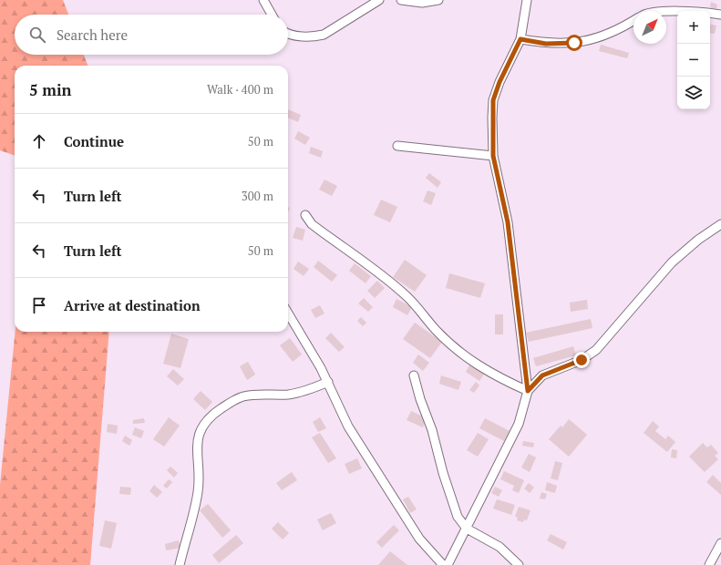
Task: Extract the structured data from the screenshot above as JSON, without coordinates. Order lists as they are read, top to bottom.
{
  "north": "top right",
  "page": {
    "map_buttons": ["+", "−"],
    "search": "Search here",
    "heading": ["5 min", "Walk · 400 m"],
    "list": [
      ["Continue", "50 m"],
      ["Turn left", "300 m"],
      ["Turn left", "50 m"],
      "Arrive at destination"
    ]
  }
}
